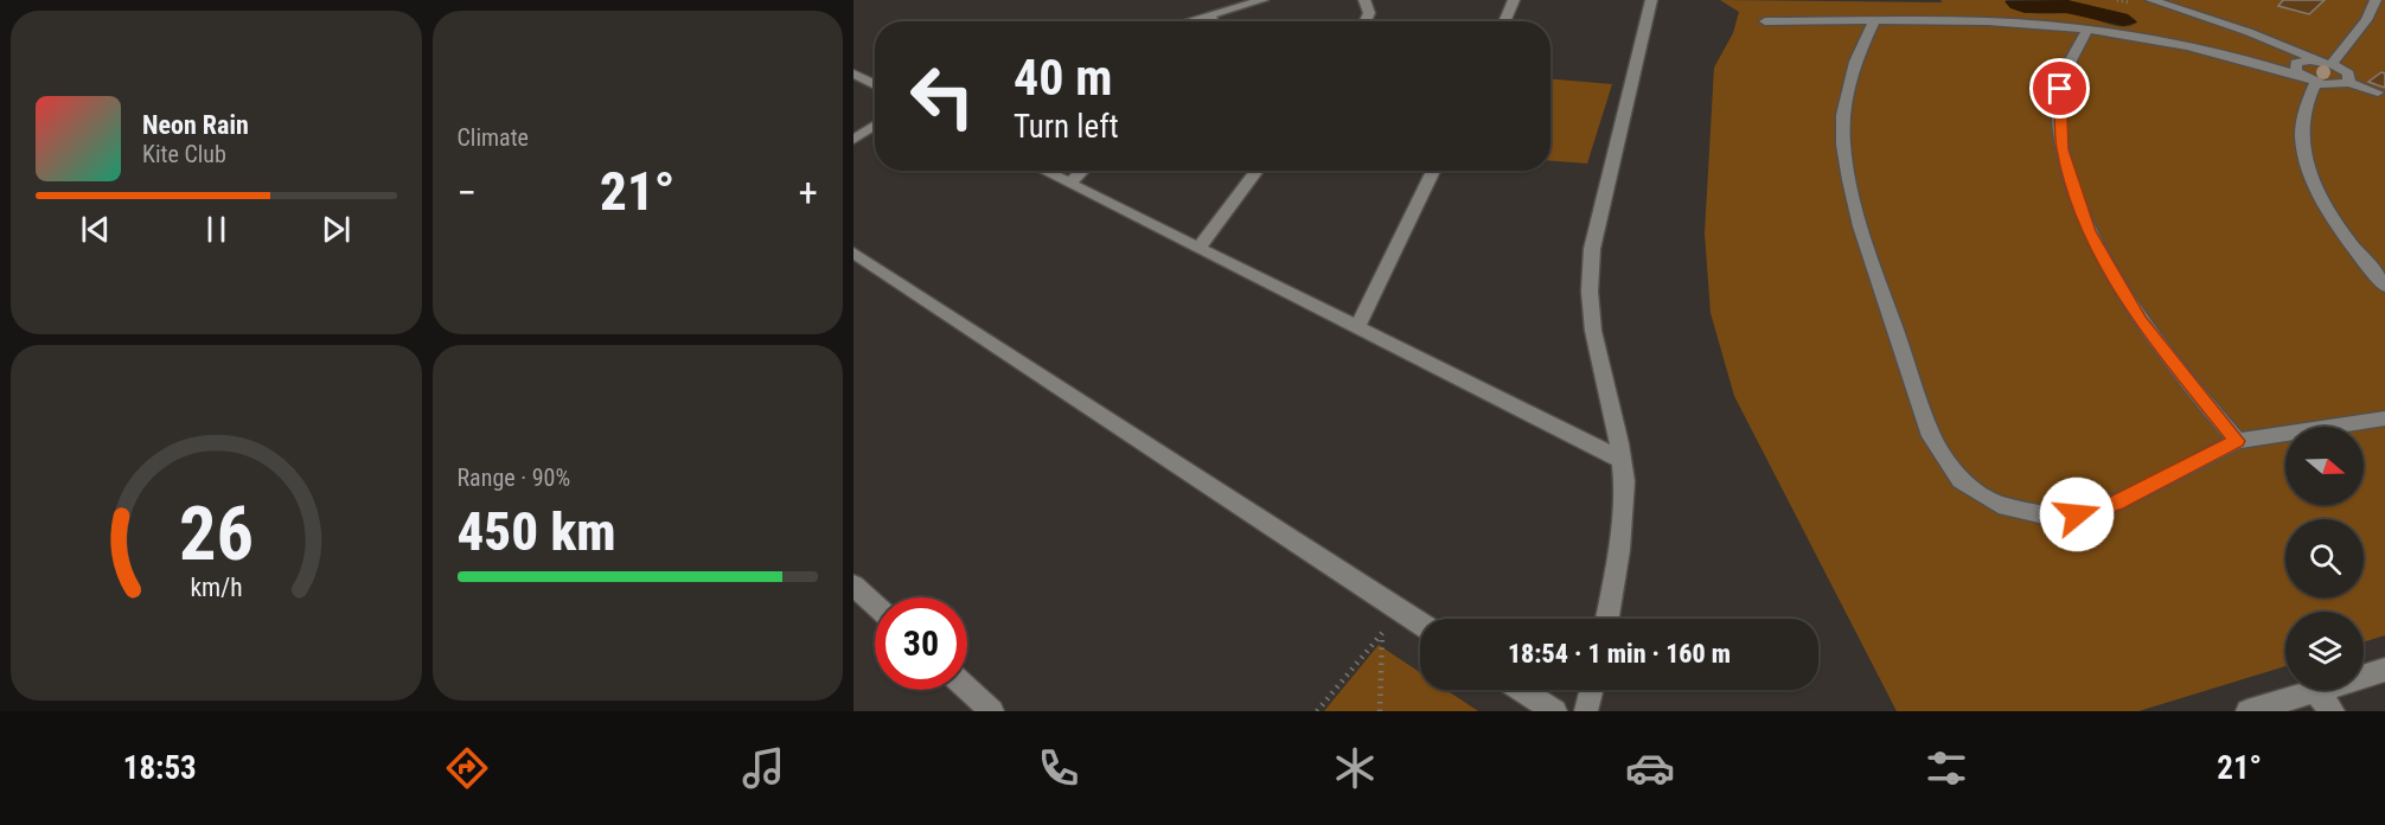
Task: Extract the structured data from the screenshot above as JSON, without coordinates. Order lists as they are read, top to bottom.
{
  "north": "right",
  "page": {
    "tile": [
      "Climate",
      ["Range · 90%", "450 km"]
    ],
    "turn": ["40 m", "Turn left"],
    "song": ["Neon Rain", "Kite Club"],
    "heat": ["−", "21°", "+"],
    "limit": "30",
    "trip": "18:54 · 1 min · 160 m",
    "tabs": ["18:53", "21°"],
    "gauge": ["26", "km/h"]
  }
}
